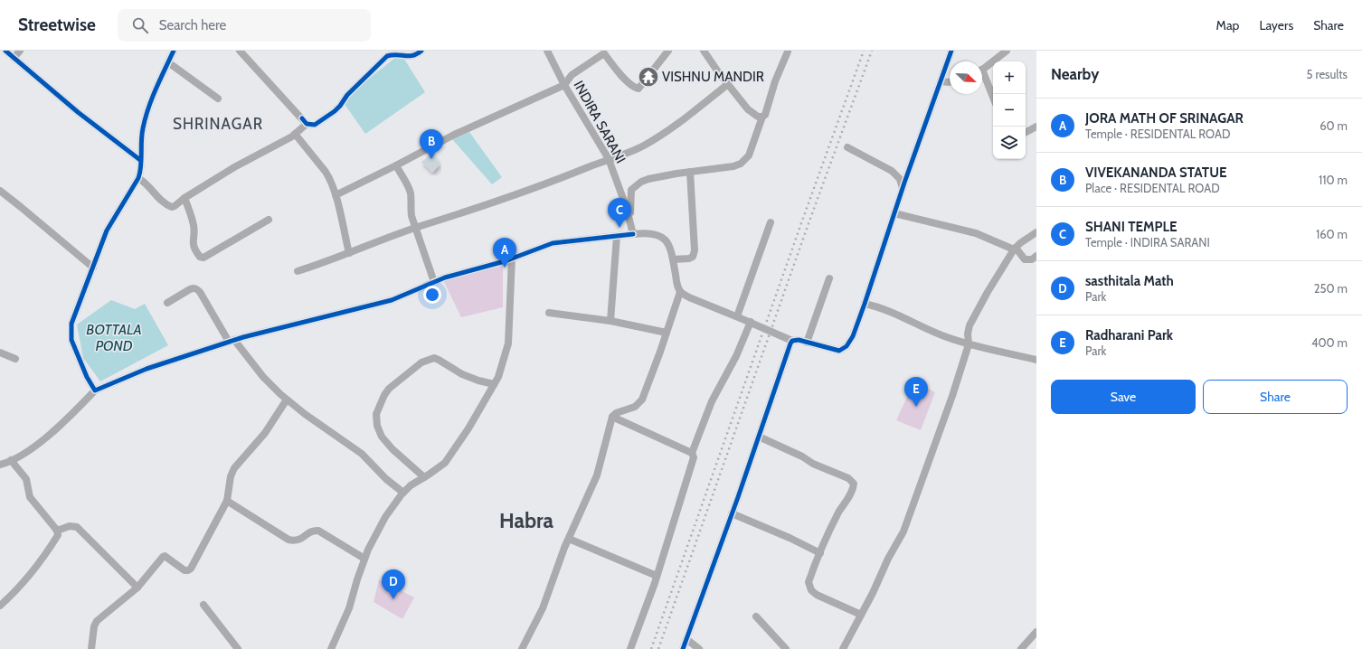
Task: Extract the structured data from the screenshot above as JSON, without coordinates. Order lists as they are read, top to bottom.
{
  "streets": {
    "street": ["INDIRA SARANI"]
  },
  "districts": ["SHRINAGAR", "Habra"],
  "water": ["BOTTALA POND"],
  "places": {
    "temple": ["VISHNU MANDIR"]
  },
  "north": "bottom right",
  "page": {
    "header": "Streetwise",
    "search": "Search here",
    "nav": ["Map", "Layers", "Share"],
    "heading": ["Nearby", "5 results"],
    "map_buttons": ["+", "−"],
    "list": [
      {
        "mark": "A",
        "name": "JORA MATH OF SRINAGAR",
        "note": "Temple · RESIDENTAL ROAD",
        "value": "60 m"
      },
      {
        "mark": "B",
        "name": "VIVEKANANDA STATUE",
        "note": "Place · RESIDENTAL ROAD",
        "value": "110 m"
      },
      {
        "mark": "C",
        "name": "SHANI TEMPLE",
        "note": "Temple · INDIRA SARANI",
        "value": "160 m"
      },
      {
        "mark": "D",
        "name": "sasthitala Math",
        "note": "Park",
        "value": "250 m"
      },
      {
        "mark": "E",
        "name": "Radharani Park",
        "note": "Park",
        "value": "400 m"
      }
    ],
    "pins": [
      "B",
      "C",
      "A",
      "E",
      "D"
    ],
    "buttons": ["Save", "Share"]
  }
}
